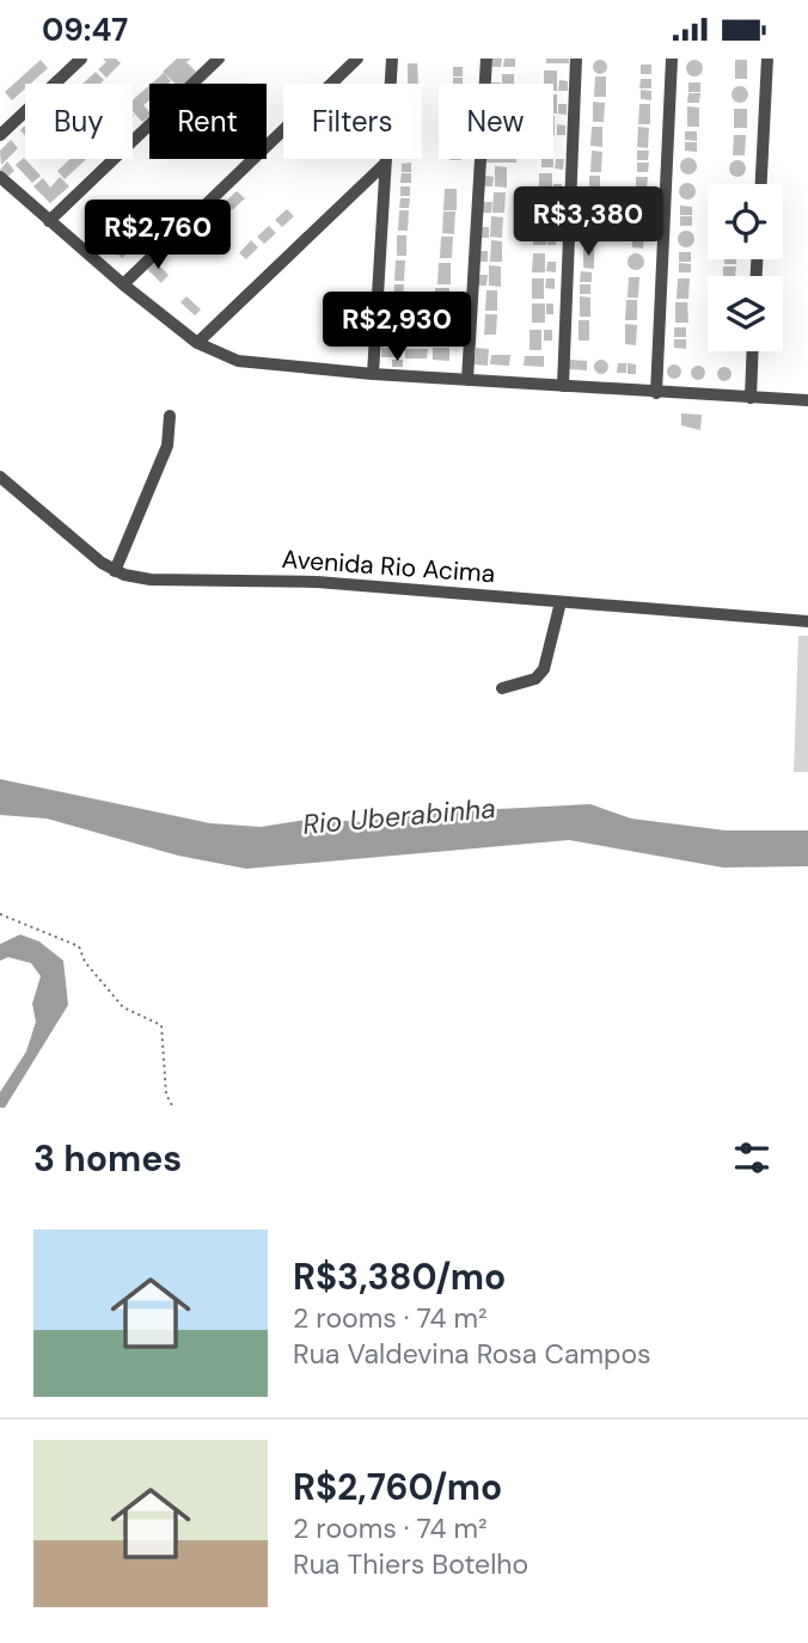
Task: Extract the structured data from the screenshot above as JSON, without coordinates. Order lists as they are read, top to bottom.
{
  "streets": {
    "street": ["Avenida Rio Acima"]
  },
  "water": ["Rio Uberabinha"],
  "page": {
    "status": "09:47",
    "chip": [
      "Buy",
      "Rent",
      "Filters",
      "New"
    ],
    "price": ["R$3,380", "R$2,760", "R$2,930"],
    "heading": "3 homes",
    "list": [
      {
        "name": "R$3,380/mo",
        "note": "2 rooms · 74 m² · Rua Valdevina Rosa Campos"
      },
      {
        "name": "R$2,760/mo",
        "note": "2 rooms · 74 m² · Rua Thiers Botelho"
      }
    ]
  }
}
